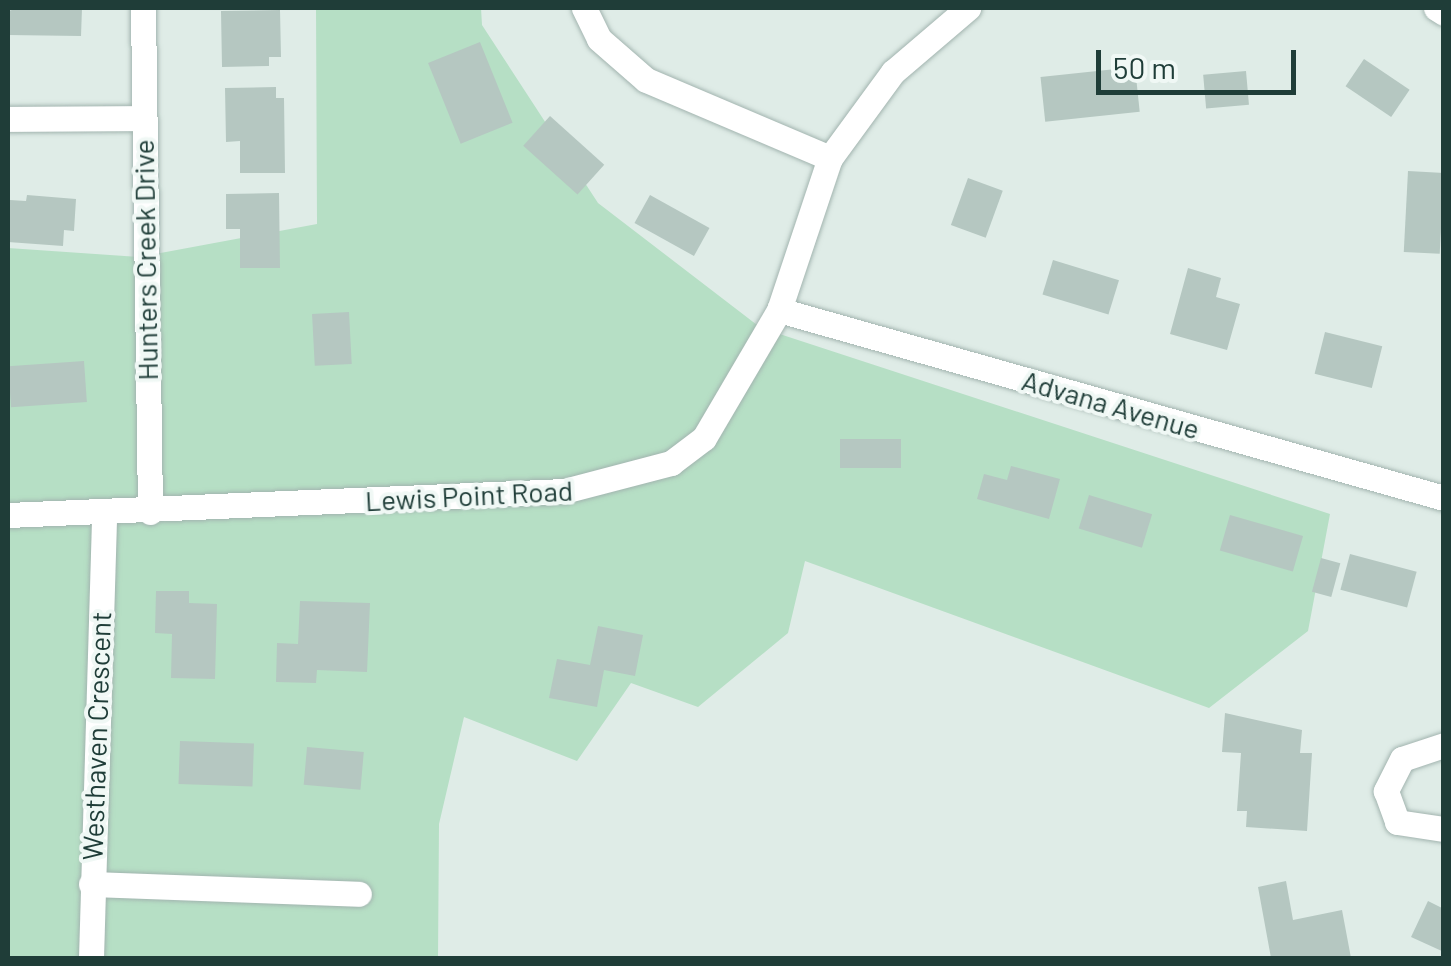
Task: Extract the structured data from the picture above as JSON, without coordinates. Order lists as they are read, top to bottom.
{
  "streets": {
    "street": [
      "Hunters Creek Drive",
      "Advana Avenue",
      "Lewis Point Road",
      "Westhaven Crescent"
    ]
  },
  "crossings": [
    ["Hunters Creek Drive", "Lewis Point Road"],
    ["Advana Avenue", "Lewis Point Road"],
    ["Lewis Point Road", "Westhaven Crescent"]
  ],
  "scale_bar": "50 m"
}
